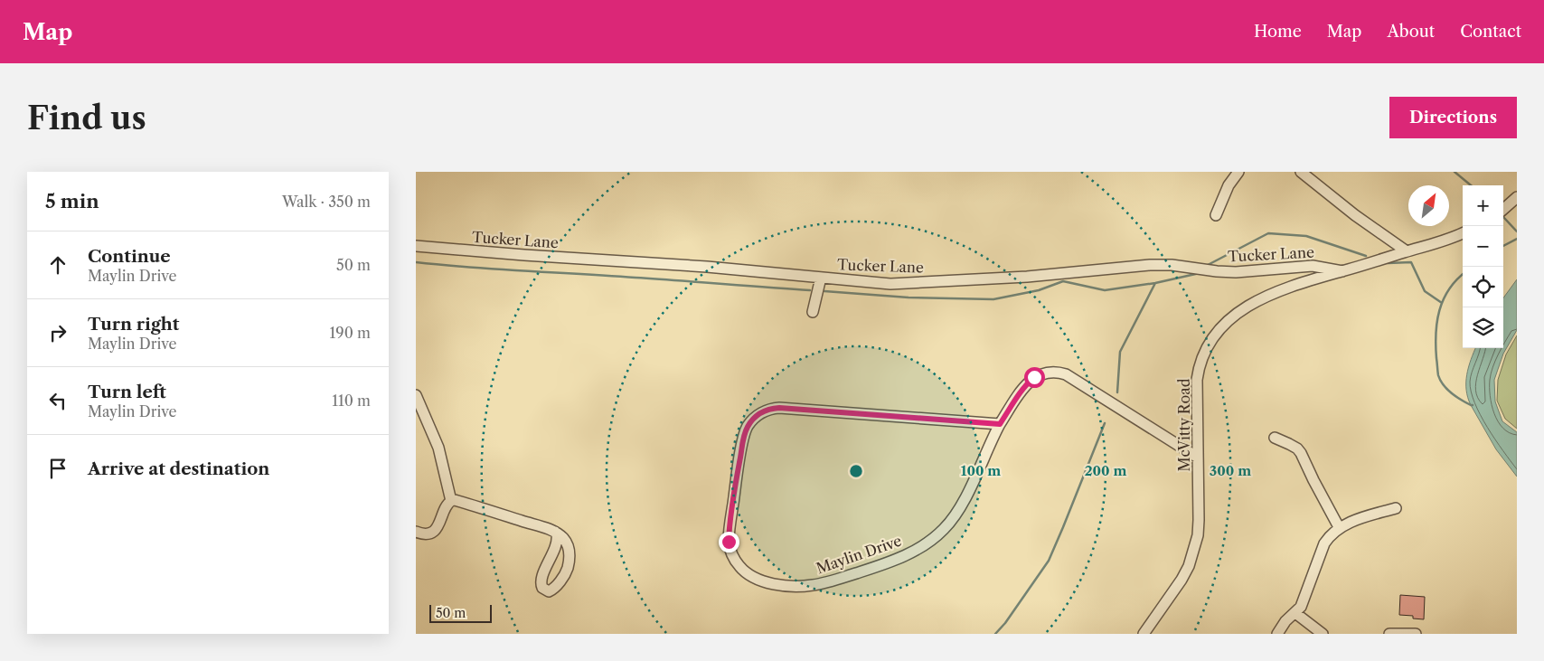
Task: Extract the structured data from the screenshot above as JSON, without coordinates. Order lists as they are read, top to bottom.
{
  "streets": {
    "street": ["Tucker Lane", "McVitty Road", "Maylin Drive"]
  },
  "crossings": [
    ["Tucker Lane", "McVitty Road"],
    ["McVitty Road", "Maylin Drive"]
  ],
  "scale_bar": "50 m",
  "north": "top right",
  "page": {
    "header": "Map",
    "nav": [
      "Home",
      "Map",
      "About",
      "Contact"
    ],
    "buttons": "Directions",
    "title": "Find us",
    "heading": ["5 min", "Walk · 350 m"],
    "map_buttons": ["+", "−"],
    "list": [
      ["Continue", "Maylin Drive", "50 m"],
      ["Turn right", "Maylin Drive", "190 m"],
      ["Turn left", "Maylin Drive", "110 m"],
      "Arrive at destination"
    ],
    "scale": "50 m"
  },
  "rings": ["100 m", "200 m", "300 m"]
}
